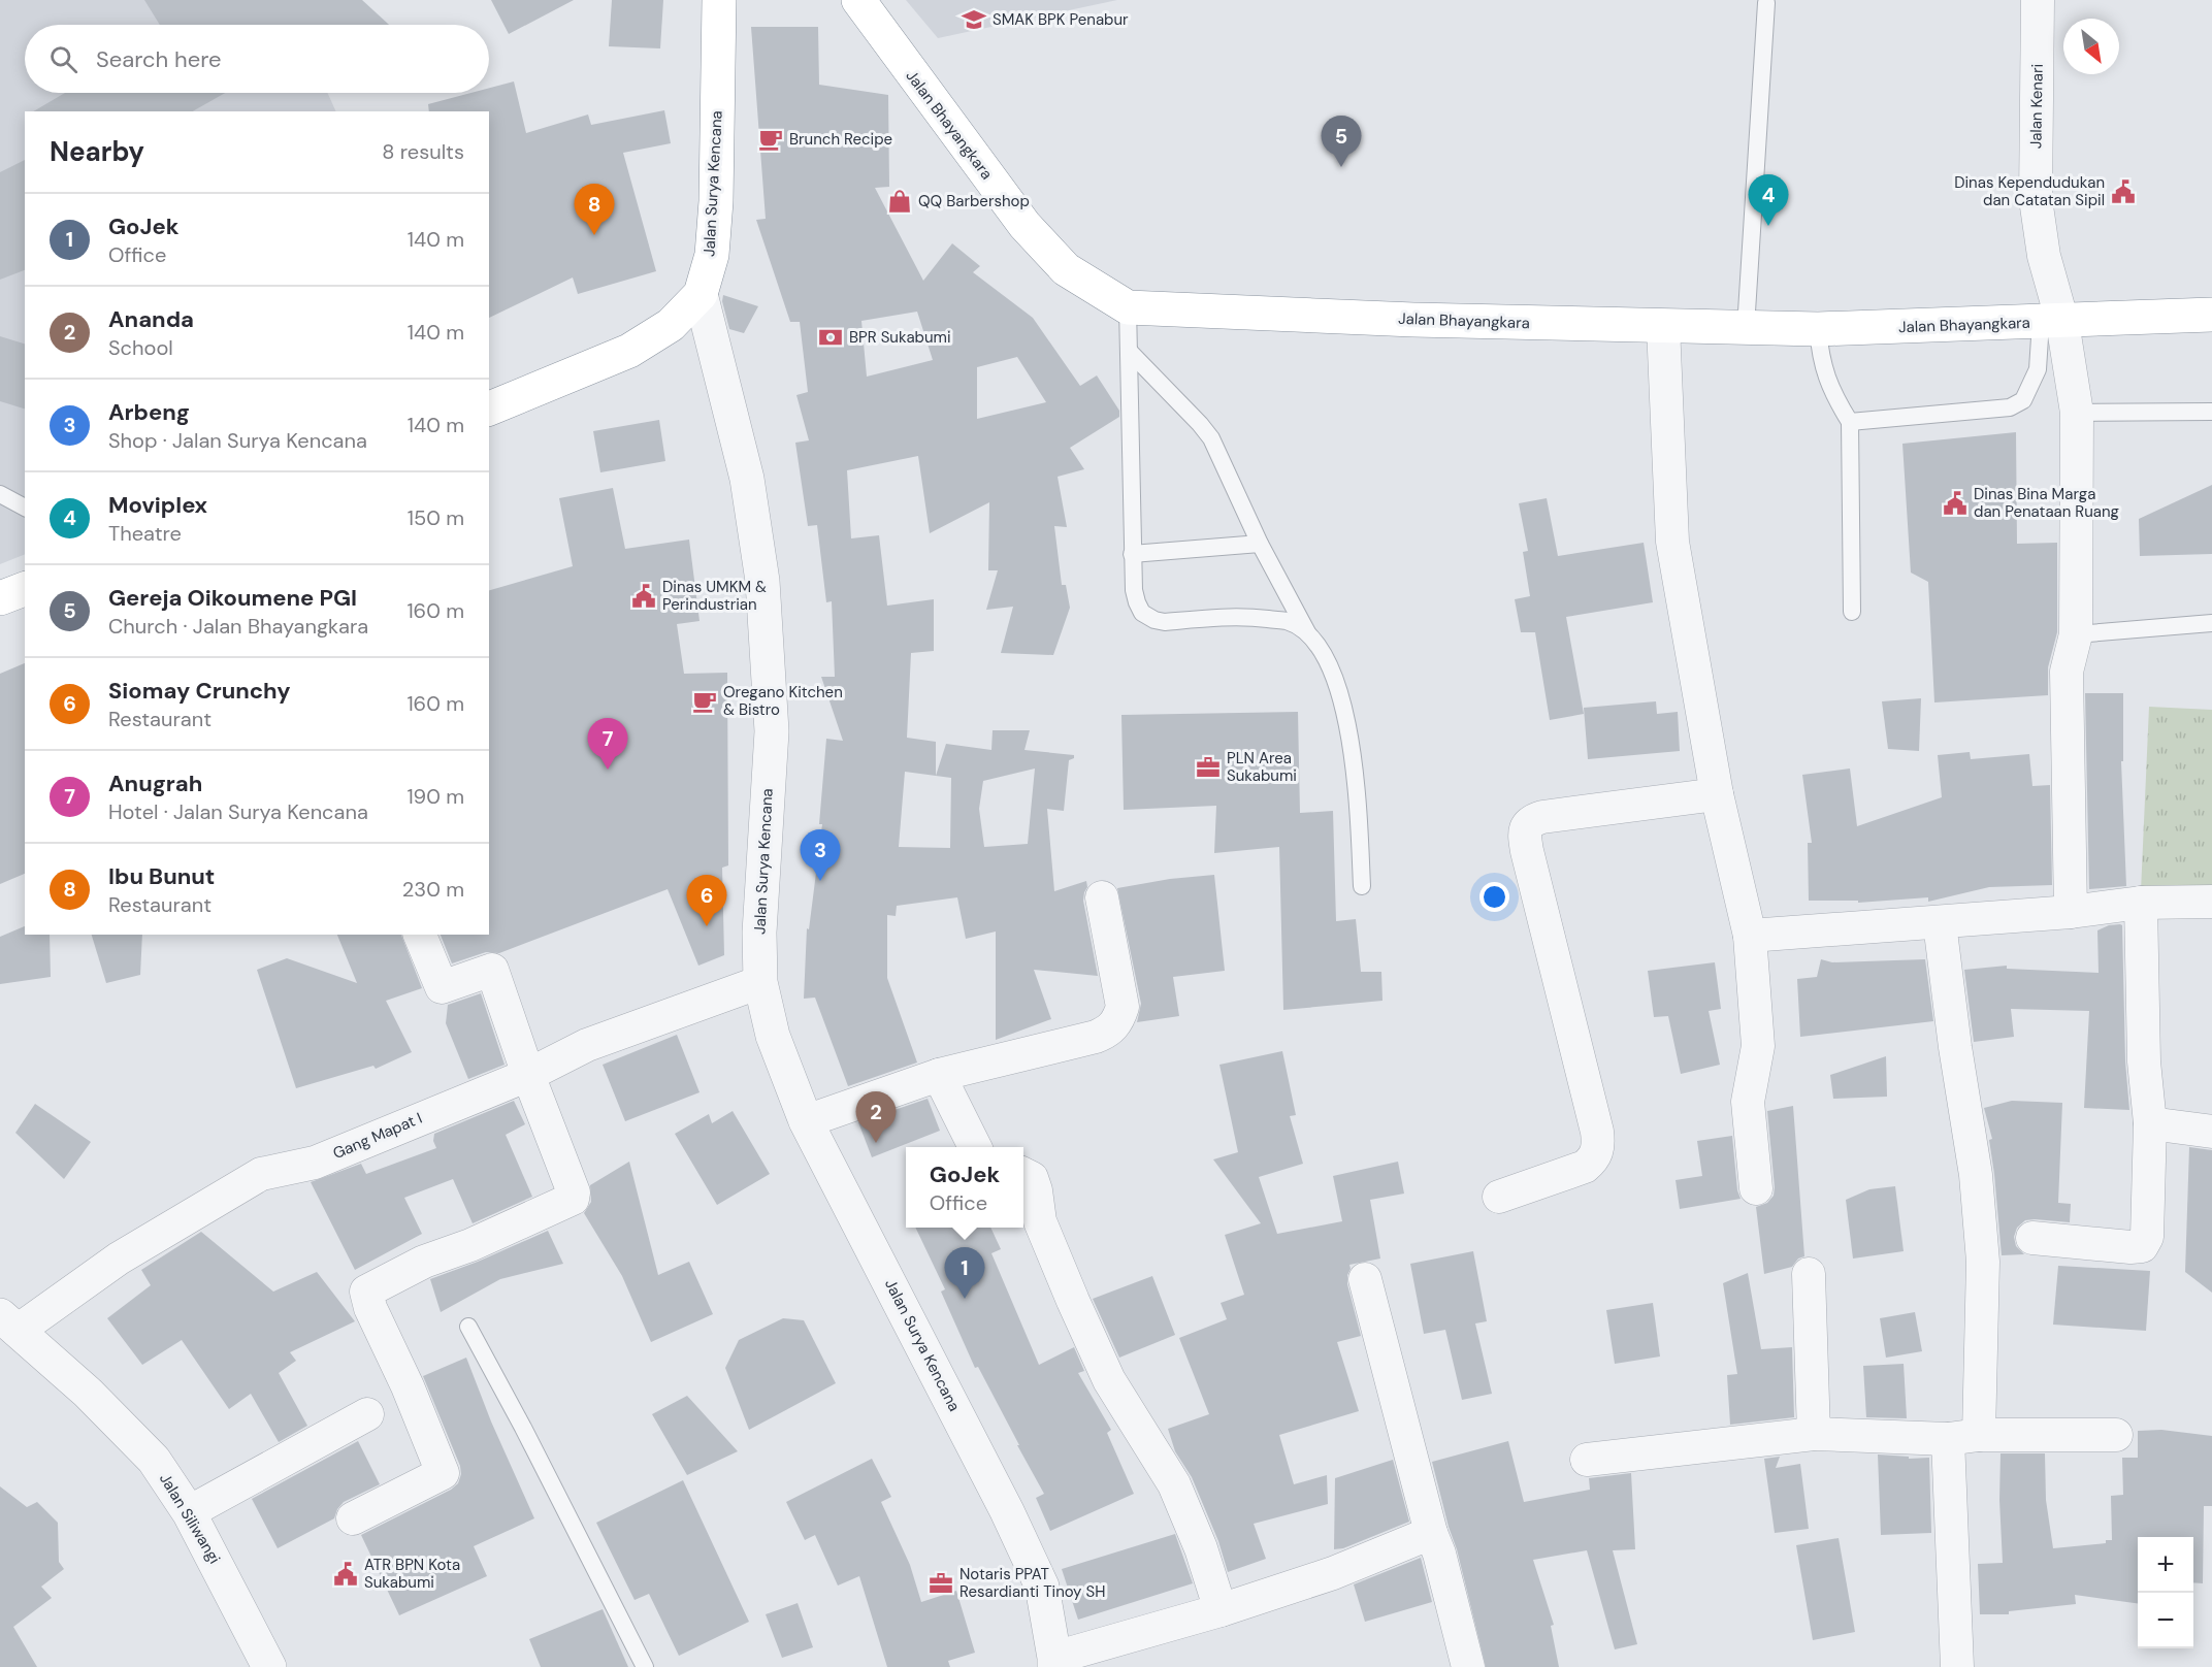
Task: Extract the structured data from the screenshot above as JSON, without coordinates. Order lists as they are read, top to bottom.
{
  "streets": {
    "highway": ["Jalan Bhayangkara", "Jalan Surya Kencana"],
    "street": ["Jalan Kenari", "Gang Mapat I", "Jalan Siliwangi"]
  },
  "crossings": [
    ["Jalan Kenari", "Jalan Bhayangkara"],
    ["Jalan Surya Kencana", "Gang Mapat I"],
    ["Gang Mapat I", "Jalan Siliwangi"]
  ],
  "places": {
    "school or university": ["SMAK BPK Penabur"],
    "cafe": ["Brunch Recipe", "Oregano Kitchen & Bistro"],
    "public building": [
      "Dinas Kependudukan dan Catatan Sipil",
      "Dinas Bina Marga dan Penataan Ruang",
      "Dinas UMKM & Perindustrian",
      "ATR BPN Kota Sukabumi"
    ],
    "shop": ["QQ Barbershop"],
    "bank": ["BPR Sukabumi"],
    "office": ["PLN Area Sukabumi", "Notaris PPAT Resardianti Tinoy SH"]
  },
  "north": "bottom right",
  "page": {
    "search": "Search here",
    "heading": ["Nearby", "8 results"],
    "pins": [
      "5",
      "4",
      "8",
      "7",
      "3",
      "6",
      "2",
      "1"
    ],
    "list": [
      {
        "mark": "1",
        "name": "GoJek",
        "note": "Office",
        "value": "140 m"
      },
      {
        "mark": "2",
        "name": "Ananda",
        "note": "School",
        "value": "140 m"
      },
      {
        "mark": "3",
        "name": "Arbeng",
        "note": "Shop · Jalan Surya Kencana",
        "value": "140 m"
      },
      {
        "mark": "4",
        "name": "Moviplex",
        "note": "Theatre",
        "value": "150 m"
      },
      {
        "mark": "5",
        "name": "Gereja Oikoumene PGI",
        "note": "Church · Jalan Bhayangkara",
        "value": "160 m"
      },
      {
        "mark": "6",
        "name": "Siomay Crunchy",
        "note": "Restaurant",
        "value": "160 m"
      },
      {
        "mark": "7",
        "name": "Anugrah",
        "note": "Hotel · Jalan Surya Kencana",
        "value": "190 m"
      },
      {
        "mark": "8",
        "name": "Ibu Bunut",
        "note": "Restaurant",
        "value": "230 m"
      }
    ],
    "popup": ["GoJek", "Office"],
    "map_buttons": ["+", "−"]
  }
}
